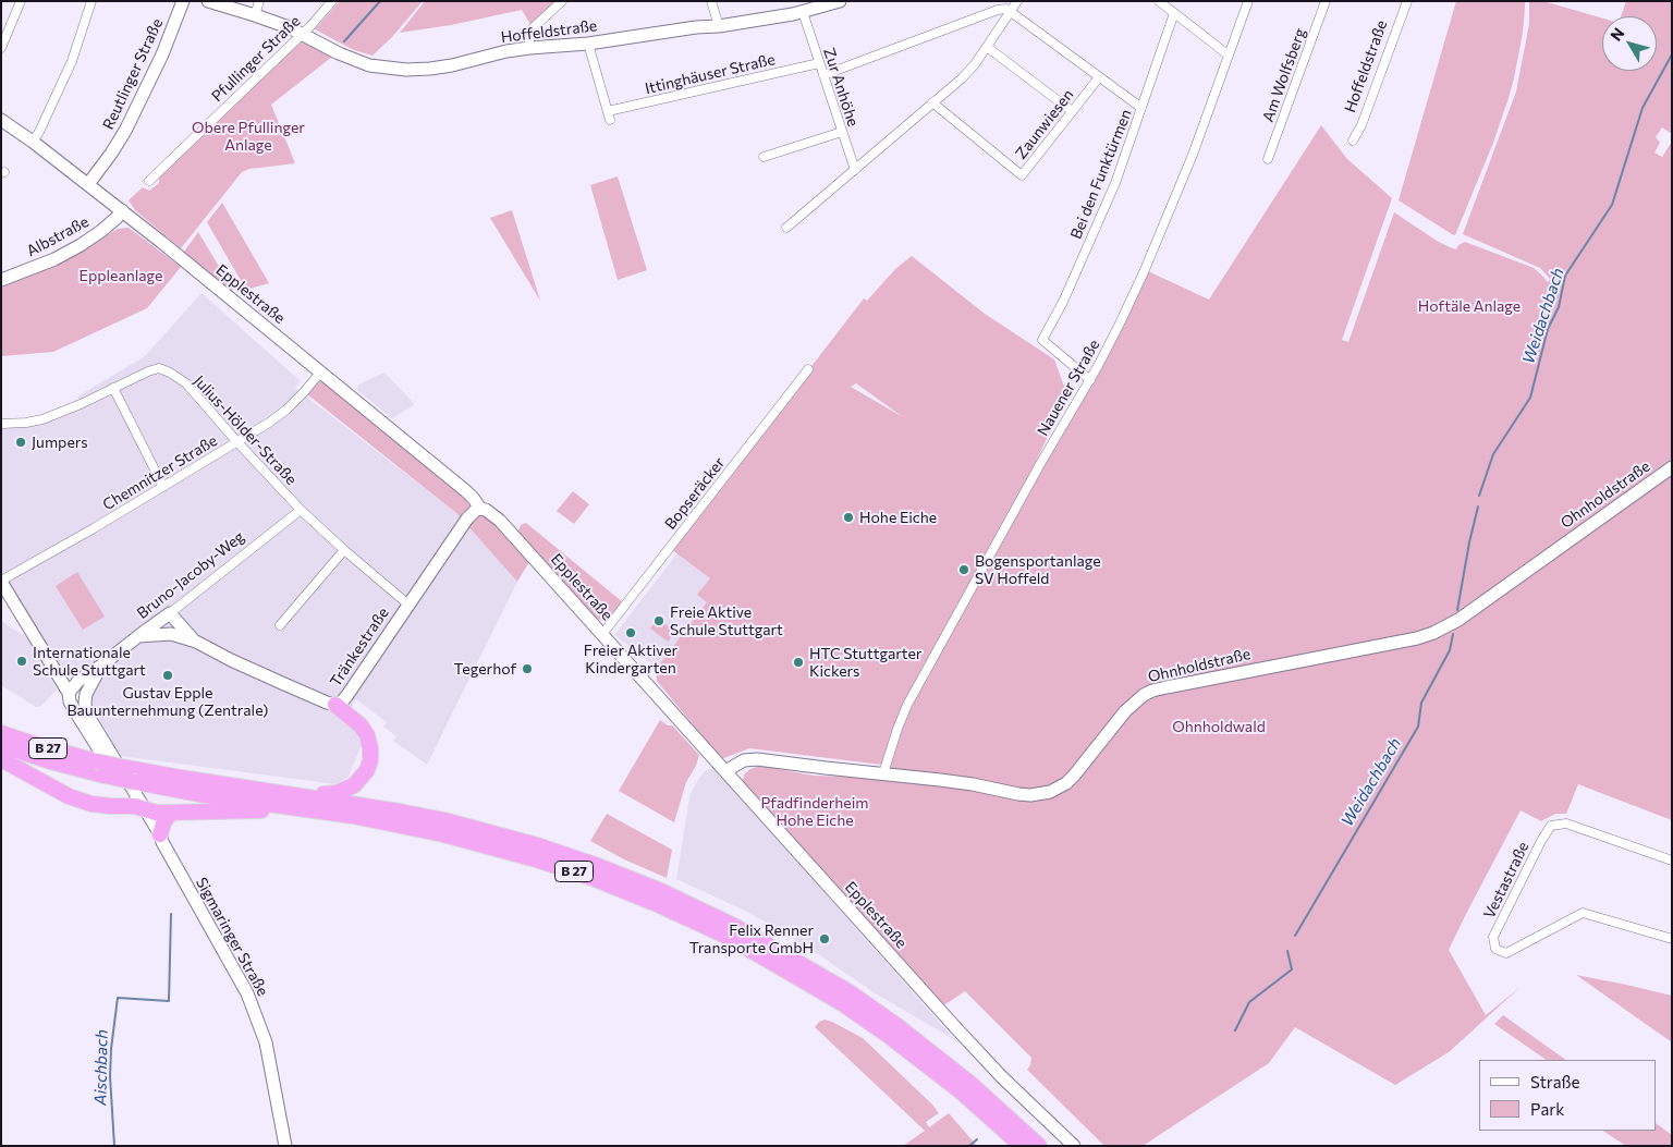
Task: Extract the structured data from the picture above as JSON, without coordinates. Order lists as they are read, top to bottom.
{
  "streets": {
    "highway": ["B 27"],
    "main road": [
      "Hoffeldstraße",
      "Reutlinger Straße",
      "Albstraße",
      "Epplestraße",
      "Ohnholdstraße",
      "Bruno-Jacoby-Weg",
      "Tränkestraße",
      "Sigmaringer Straße"
    ],
    "street": [
      "Pfullinger Straße",
      "Ittinghäuser Straße",
      "Am Wolfsberg",
      "Zur Anhöhe",
      "Zaunwiesen",
      "Bei den Funktürmen",
      "Nauener Straße",
      "Julius-Hölder-Straße",
      "Chemnitzer Straße",
      "Bopseräcker",
      "Vestastraße"
    ]
  },
  "crossings": [
    ["Hoffeldstraße", "Pfullinger Straße"],
    ["Hoffeldstraße", "Zur Anhöhe"],
    ["Reutlinger Straße", "Epplestraße"],
    ["Ittinghäuser Straße", "Zur Anhöhe"],
    ["Bei den Funktürmen", "Nauener Straße"],
    ["Albstraße", "Epplestraße"],
    ["Epplestraße", "Chemnitzer Straße"],
    ["Epplestraße", "Bopseräcker"],
    ["Epplestraße", "Ohnholdstraße"],
    ["Epplestraße", "Tränkestraße"],
    ["Nauener Straße", "Ohnholdstraße"],
    ["Julius-Hölder-Straße", "Chemnitzer Straße"],
    ["Julius-Hölder-Straße", "Bruno-Jacoby-Weg"],
    ["Julius-Hölder-Straße", "Tränkestraße"],
    ["Chemnitzer Straße", "Sigmaringer Straße"],
    ["Bruno-Jacoby-Weg", "Tränkestraße"],
    ["Bruno-Jacoby-Weg", "Sigmaringer Straße"],
    ["B 27", "Sigmaringer Straße"]
  ],
  "water": ["Weidachbach", "Aischbach"],
  "parks": [
    "Obere Pfullinger Anlage",
    "Eppleanlage",
    "Hoftäle Anlage",
    "Ohnholdwald",
    "Pfadfinderheim Hohe Eiche"
  ],
  "places": [
    "Jumpers",
    "Hohe Eiche",
    "Bogensportanlage SV Hoffeld",
    "Freie Aktive Schule Stuttgart",
    "Freier Aktiver Kindergarten",
    "Internationale Schule Stuttgart",
    "HTC Stuttgarter Kickers",
    "Tegerhof",
    "Gustav Epple Bauunternehmung (Zentrale)",
    "Felix Renner Transporte GmbH"
  ],
  "legend": ["Straße", "Park"],
  "north": "top left"
}
